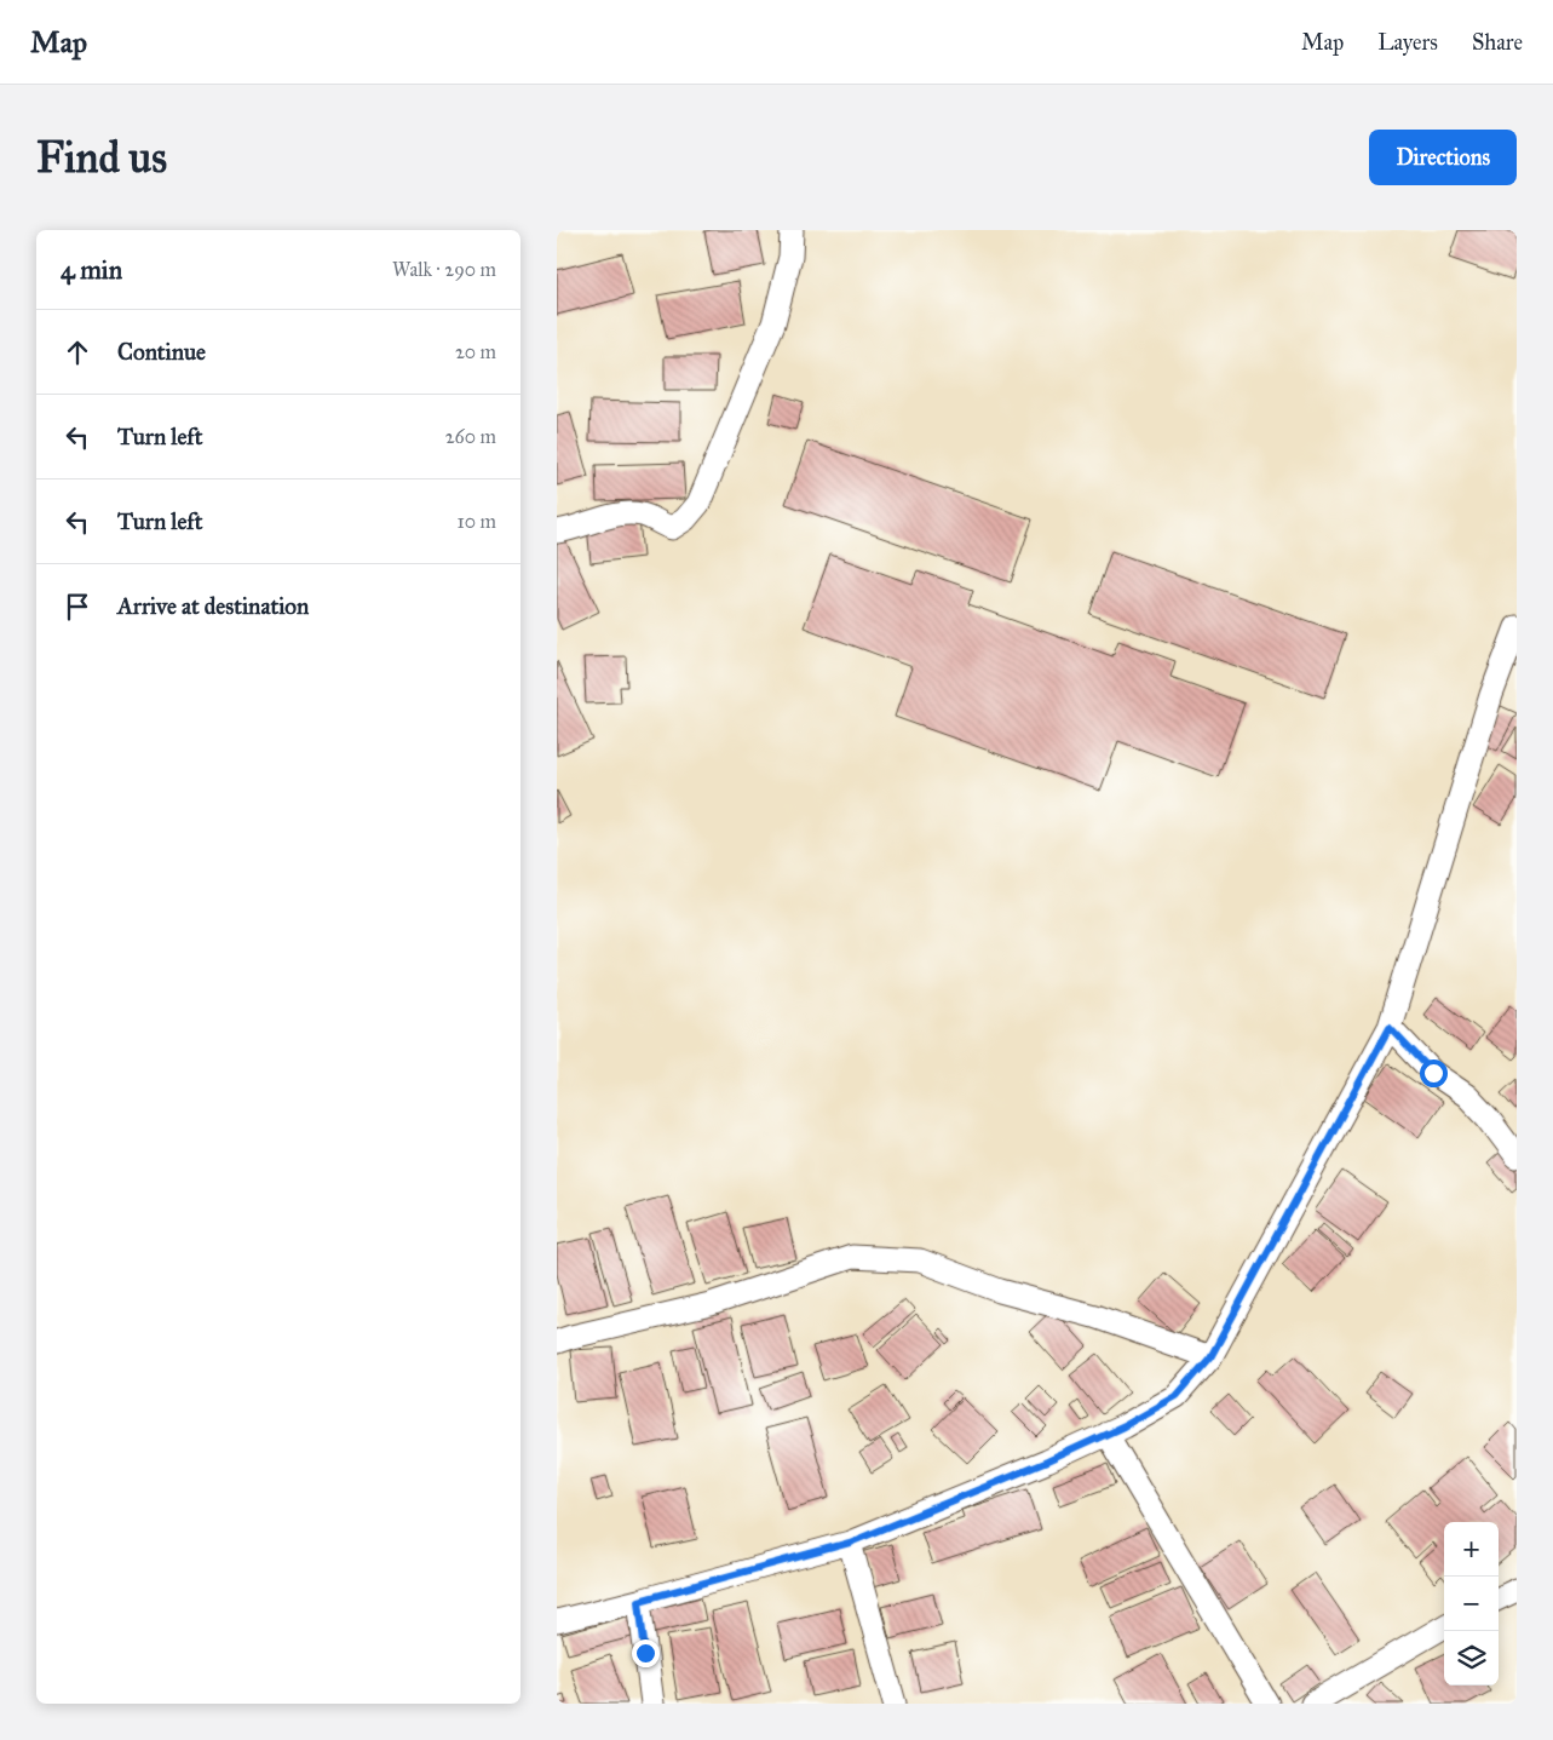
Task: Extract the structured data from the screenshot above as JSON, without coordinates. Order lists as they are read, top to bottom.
{
  "page": {
    "header": "Map",
    "nav": ["Map", "Layers", "Share"],
    "buttons": "Directions",
    "title": "Find us",
    "heading": ["4 min", "Walk · 290 m"],
    "list": [
      ["Continue", "20 m"],
      ["Turn left", "260 m"],
      ["Turn left", "10 m"],
      "Arrive at destination"
    ],
    "map_buttons": ["+", "−"]
  }
}
